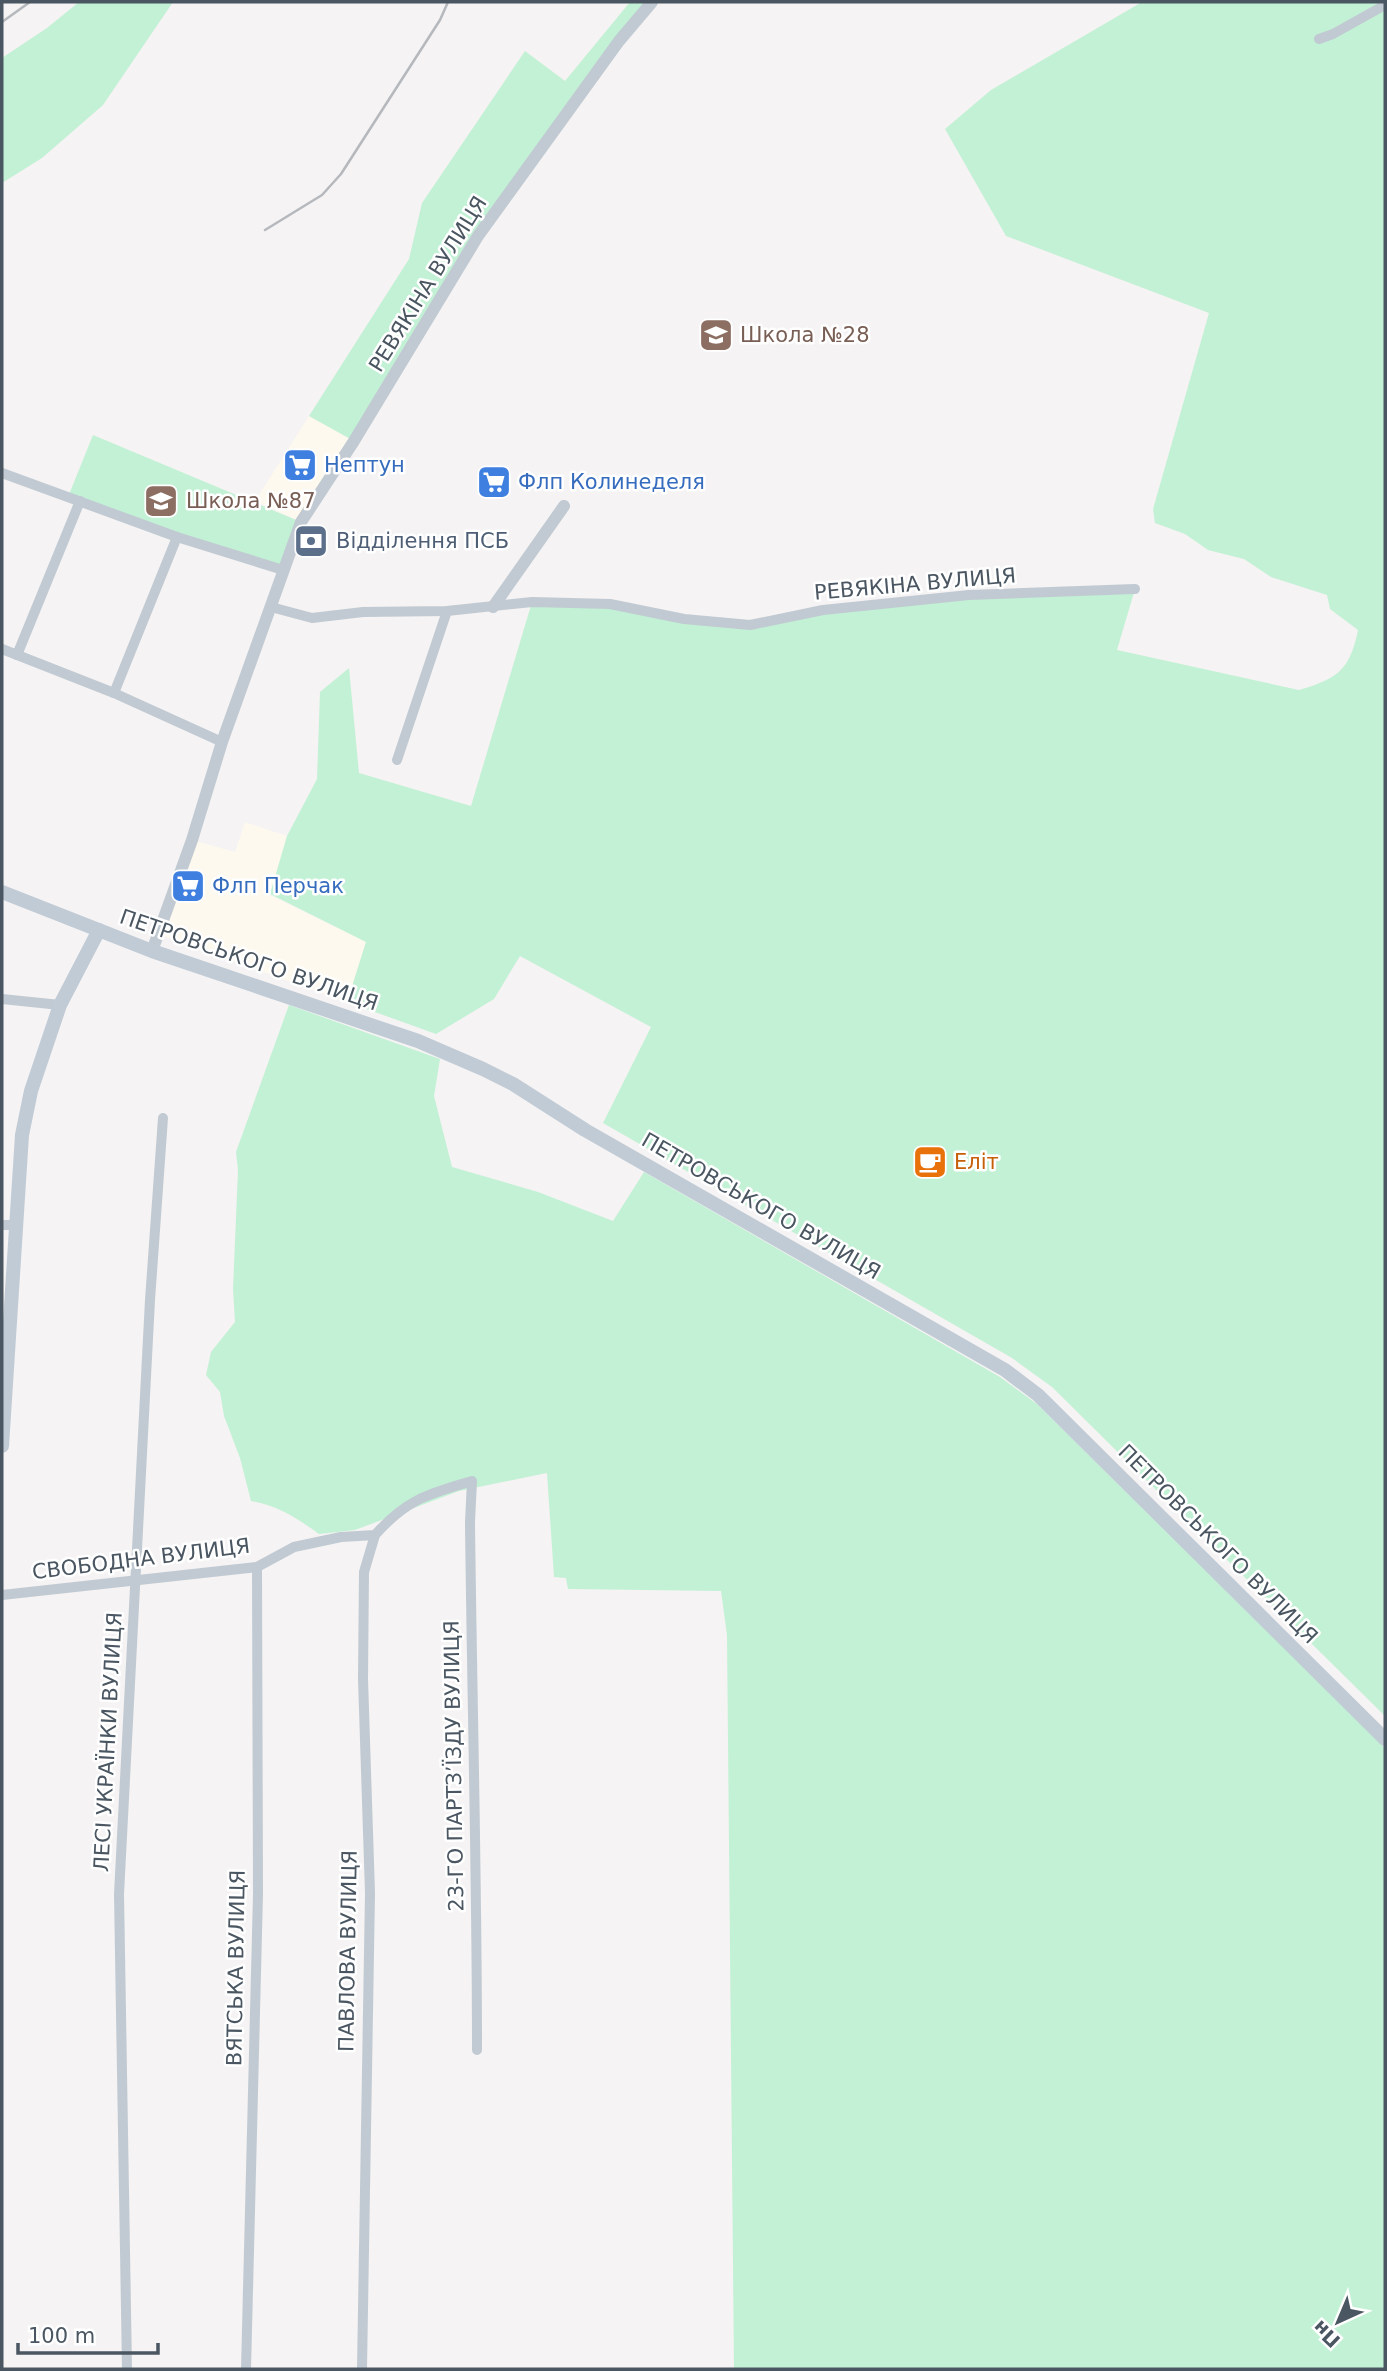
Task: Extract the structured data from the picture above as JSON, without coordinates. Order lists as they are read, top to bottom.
{
  "streets": {
    "main road": ["ПЕТРОВСЬКОГО ВУЛИЦЯ"],
    "street": [
      "РЕВЯКІНА ВУЛИЦЯ",
      "СВОБОДНА ВУЛИЦЯ",
      "ЛЕСІ УКРАЇНКИ ВУЛИЦЯ",
      "23-ГО ПАРТЗ’ЇЗДУ ВУЛИЦЯ",
      "ПАВЛОВА ВУЛИЦЯ",
      "ВЯТСЬКА ВУЛИЦЯ"
    ]
  },
  "crossings": [
    ["РЕВЯКІНА ВУЛИЦЯ", "ПЕТРОВСЬКОГО ВУЛИЦЯ"],
    ["СВОБОДНА ВУЛИЦЯ", "ЛЕСІ УКРАЇНКИ ВУЛИЦЯ"],
    ["СВОБОДНА ВУЛИЦЯ", "23-ГО ПАРТЗ’ЇЗДУ ВУЛИЦЯ"],
    ["СВОБОДНА ВУЛИЦЯ", "ПАВЛОВА ВУЛИЦЯ"],
    ["СВОБОДНА ВУЛИЦЯ", "ВЯТСЬКА ВУЛИЦЯ"],
    ["23-ГО ПАРТЗ’ЇЗДУ ВУЛИЦЯ", "ПАВЛОВА ВУЛИЦЯ"]
  ],
  "places": {
    "school or university": ["Школа №28", "Школа №87"],
    "supermarket": ["Нептун", "Флп Колинеделя", "Флп Перчак"],
    "bank": ["Відділення ПСБ"],
    "cafe": ["Еліт"]
  },
  "scale_bar": "100 m",
  "north": "bottom left"
}
